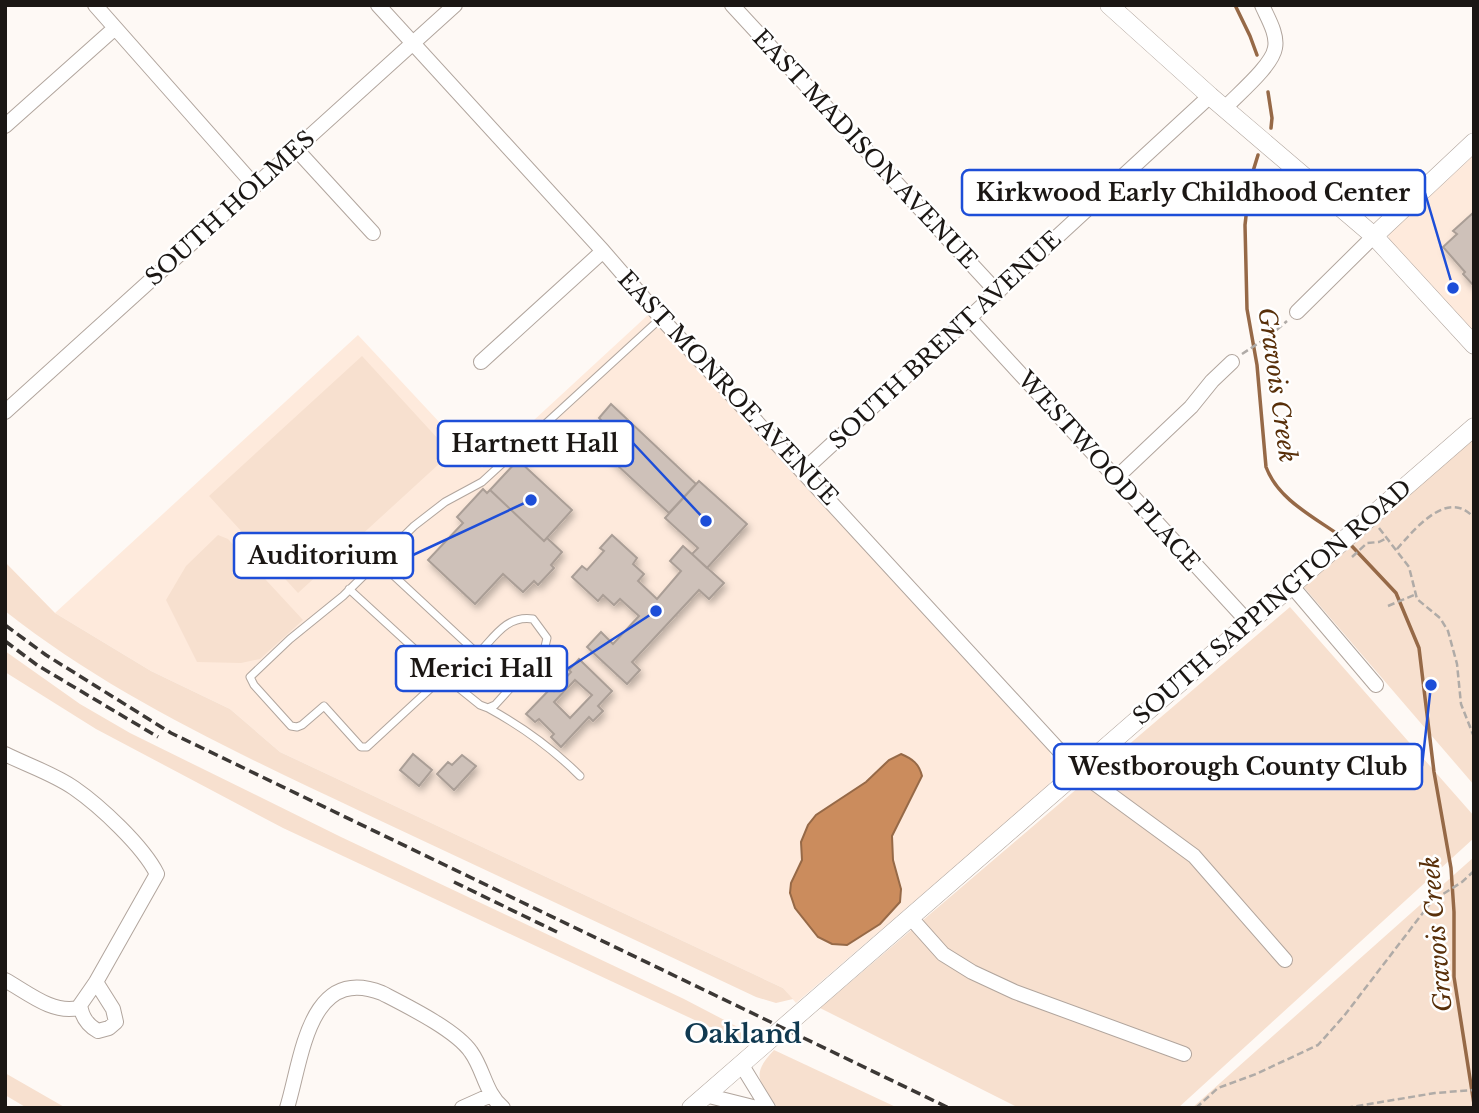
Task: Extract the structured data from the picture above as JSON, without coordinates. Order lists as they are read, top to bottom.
{
  "streets": {
    "street": [
      "EAST MADISON AVENUE",
      "SOUTH HOLMES",
      "SOUTH BRENT AVENUE",
      "EAST MONROE AVENUE",
      "WESTWOOD PLACE",
      "SOUTH SAPPINGTON ROAD"
    ]
  },
  "crossings": [
    ["EAST MADISON AVENUE", "SOUTH BRENT AVENUE"],
    ["SOUTH HOLMES", "EAST MONROE AVENUE"],
    ["SOUTH BRENT AVENUE", "EAST MONROE AVENUE"],
    ["SOUTH BRENT AVENUE", "WESTWOOD PLACE"],
    ["EAST MONROE AVENUE", "SOUTH SAPPINGTON ROAD"],
    ["WESTWOOD PLACE", "SOUTH SAPPINGTON ROAD"]
  ],
  "districts": ["Oakland"],
  "water": ["Gravois Creek"],
  "places": [
    "Kirkwood Early Childhood Center",
    "Auditorium",
    "Hartnett Hall",
    "Merici Hall",
    "Westborough County Club"
  ]
}
